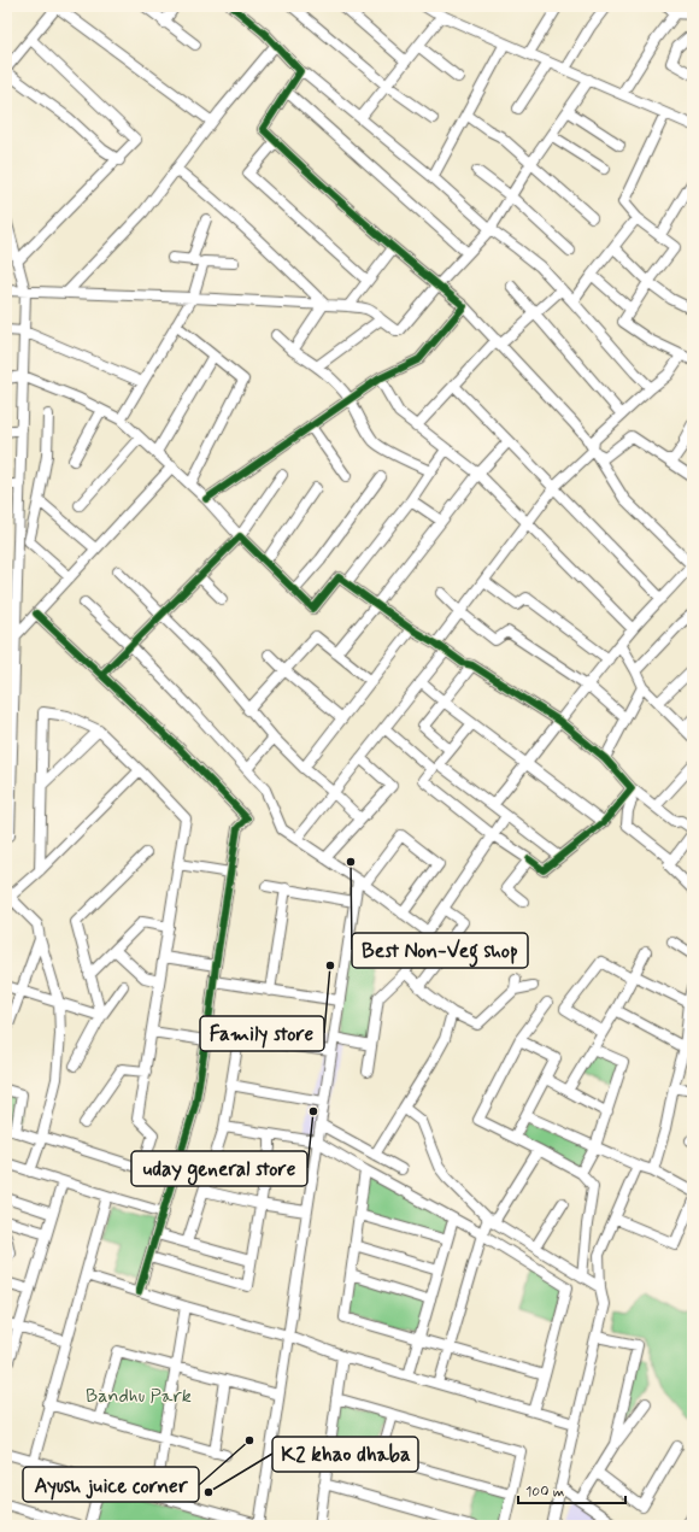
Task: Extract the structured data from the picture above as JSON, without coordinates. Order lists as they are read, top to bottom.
{
  "parks": ["Bandhu Park"],
  "places": [
    "Best Non-Veg shop",
    "Family store",
    "uday general store",
    "Ayush juice corner",
    "K2 khao dhaba"
  ],
  "scale_bar": "100 m"
}
